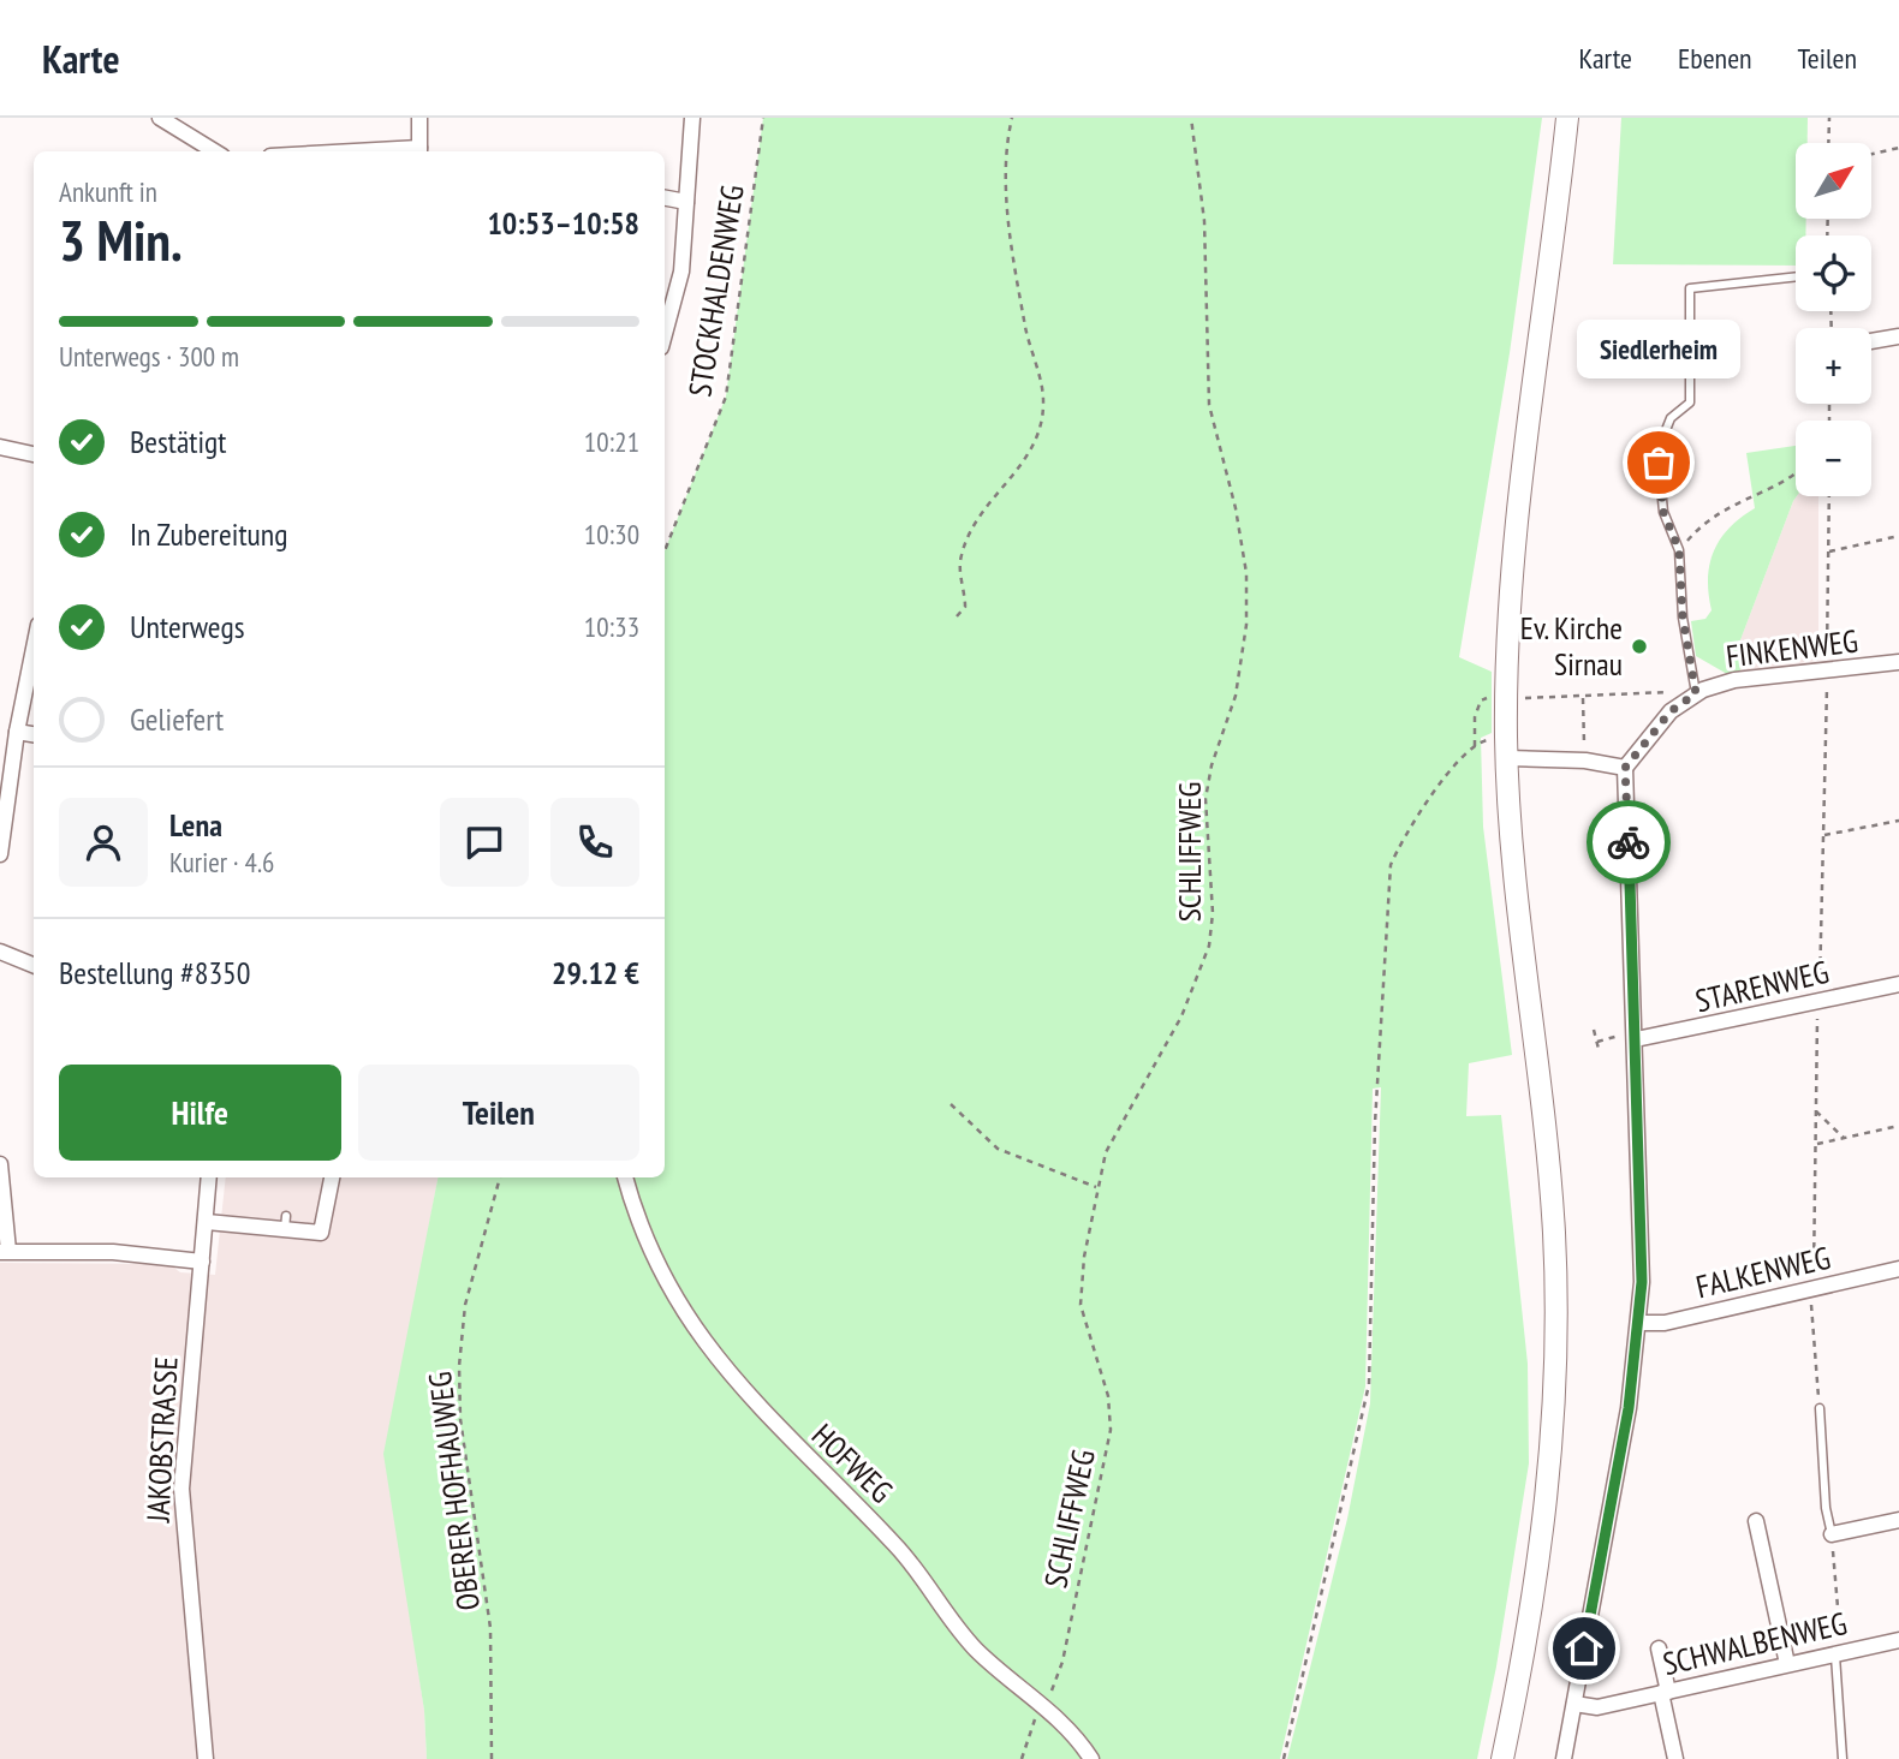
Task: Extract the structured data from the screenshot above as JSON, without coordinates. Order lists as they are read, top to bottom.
{
  "streets": {
    "street": [
      "FINKENWEG",
      "STARENWEG",
      "FALKENWEG",
      "JAKOBSTRASSE",
      "HOFWEG",
      "SCHWALBENWEG"
    ],
    "path": ["STOCKHALDENWEG", "SCHLIFFWEG", "OBERER HOFHAUWEG"]
  },
  "crossings": [
    ["SCHLIFFWEG", "HOFWEG"]
  ],
  "places": ["Siedlerheim", "Ev. Kirche Sirnau"],
  "north": "top right",
  "page": {
    "header": "Karte",
    "nav": ["Karte", "Ebenen", "Teilen"],
    "map_buttons": ["+", "−"],
    "heading": ["3 Min.", "Ankunft in", "10:53–10:58"],
    "panel": [
      "Lena",
      "Kurier · 4.6",
      "Bestellung #8350",
      "29.12 €"
    ],
    "bar": "Unterwegs · 300 m",
    "bubble": "Siedlerheim",
    "list": [
      ["Bestätigt", "10:21"],
      ["In Zubereitung", "10:30"],
      ["Unterwegs", "10:33"],
      "Geliefert"
    ],
    "buttons": ["Hilfe", "Teilen"]
  }
}
